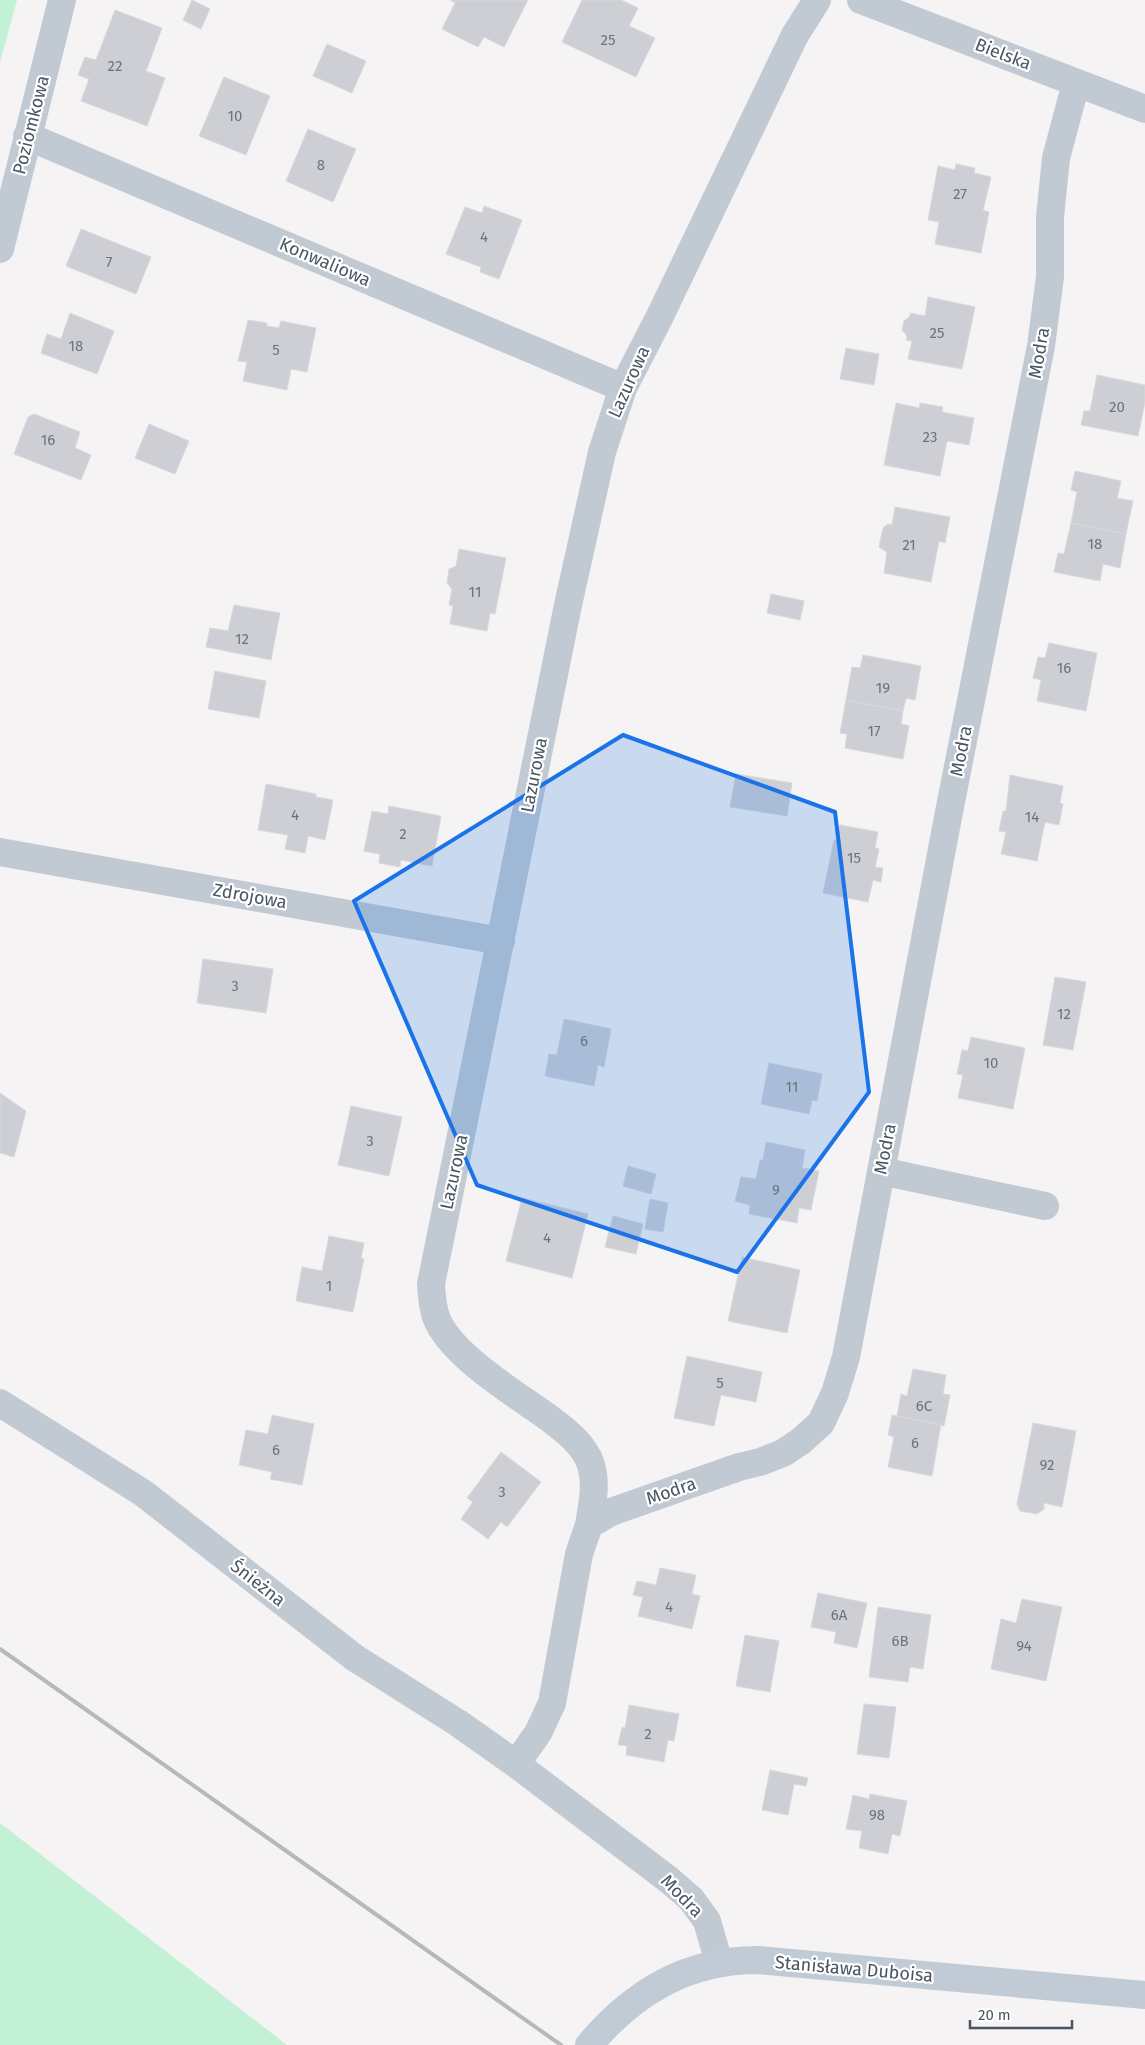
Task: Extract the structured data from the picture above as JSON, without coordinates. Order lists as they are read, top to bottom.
{
  "streets": {
    "street": [
      "Bielska",
      "Poziomkowa",
      "Konwaliowa",
      "Modra",
      "Lazurowa",
      "Zdrojowa",
      "Śnieżna",
      "Stanisława Duboisa"
    ]
  },
  "crossings": [
    ["Bielska", "Modra"],
    ["Poziomkowa", "Konwaliowa"],
    ["Konwaliowa", "Lazurowa"],
    ["Modra", "Lazurowa"],
    ["Modra", "Śnieżna"],
    ["Modra", "Stanisława Duboisa"],
    ["Lazurowa", "Zdrojowa"]
  ],
  "house_numbers": [
    "25",
    "22",
    "10",
    "8",
    "27",
    "4",
    "7",
    "25",
    "18",
    "5",
    "20",
    "23",
    "16",
    "18",
    "21",
    "11",
    "12",
    "16",
    "19",
    "17",
    "4",
    "14",
    "2",
    "15",
    "3",
    "12",
    "6",
    "10",
    "11",
    "3",
    "9",
    "4",
    "1",
    "5",
    "6C",
    "6",
    "6",
    "92",
    "3",
    "4",
    "6A",
    "6B",
    "94",
    "2",
    "98"
  ],
  "scale_bar": "20 m"
}
